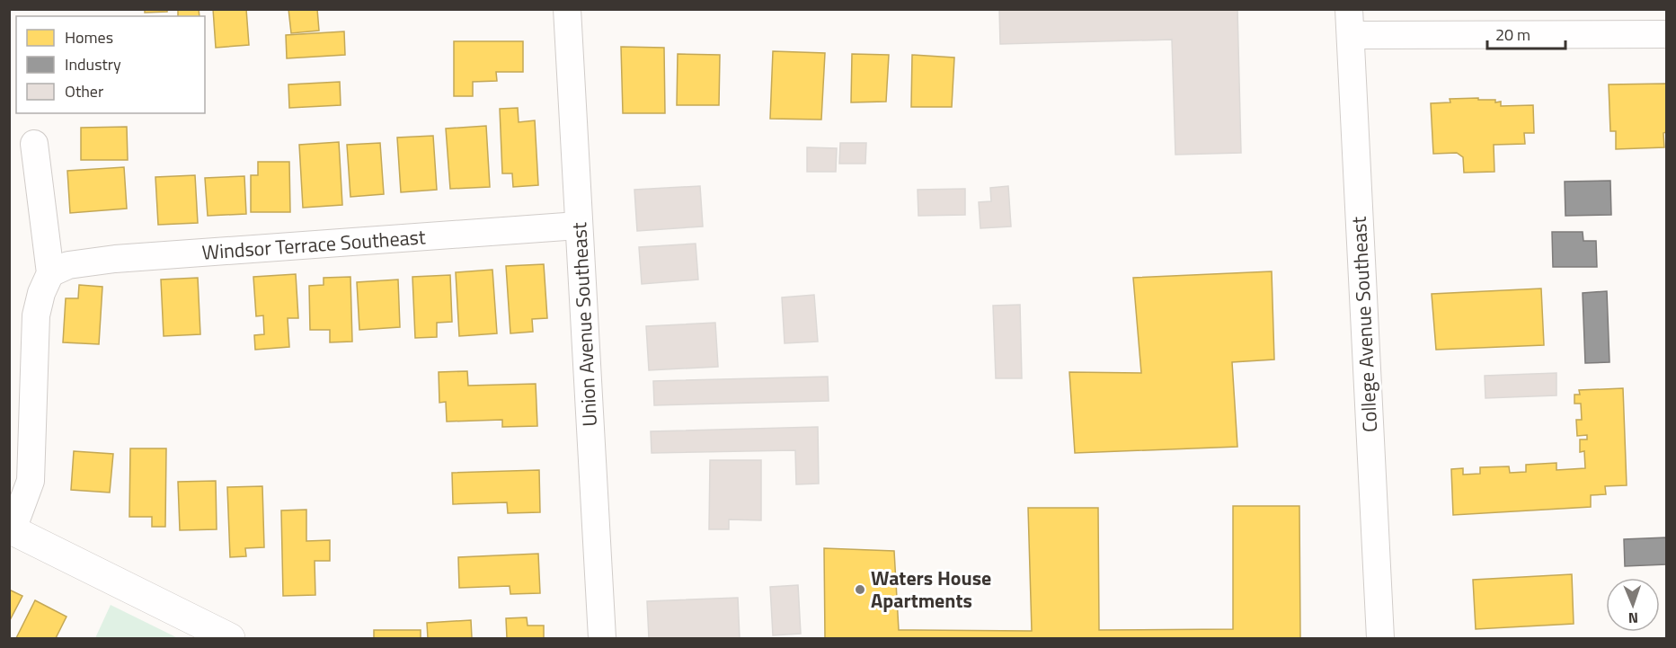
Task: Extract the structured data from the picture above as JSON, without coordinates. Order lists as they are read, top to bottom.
{
  "streets": {
    "street": ["Windsor Terrace Southeast", "Union Avenue Southeast", "College Avenue Southeast"]
  },
  "crossings": [
    ["Windsor Terrace Southeast", "Union Avenue Southeast"]
  ],
  "places": ["Waters House Apartments"],
  "legend": ["Homes", "Industry", "Other"],
  "scale_bar": "20 m",
  "north": "bottom"
}
